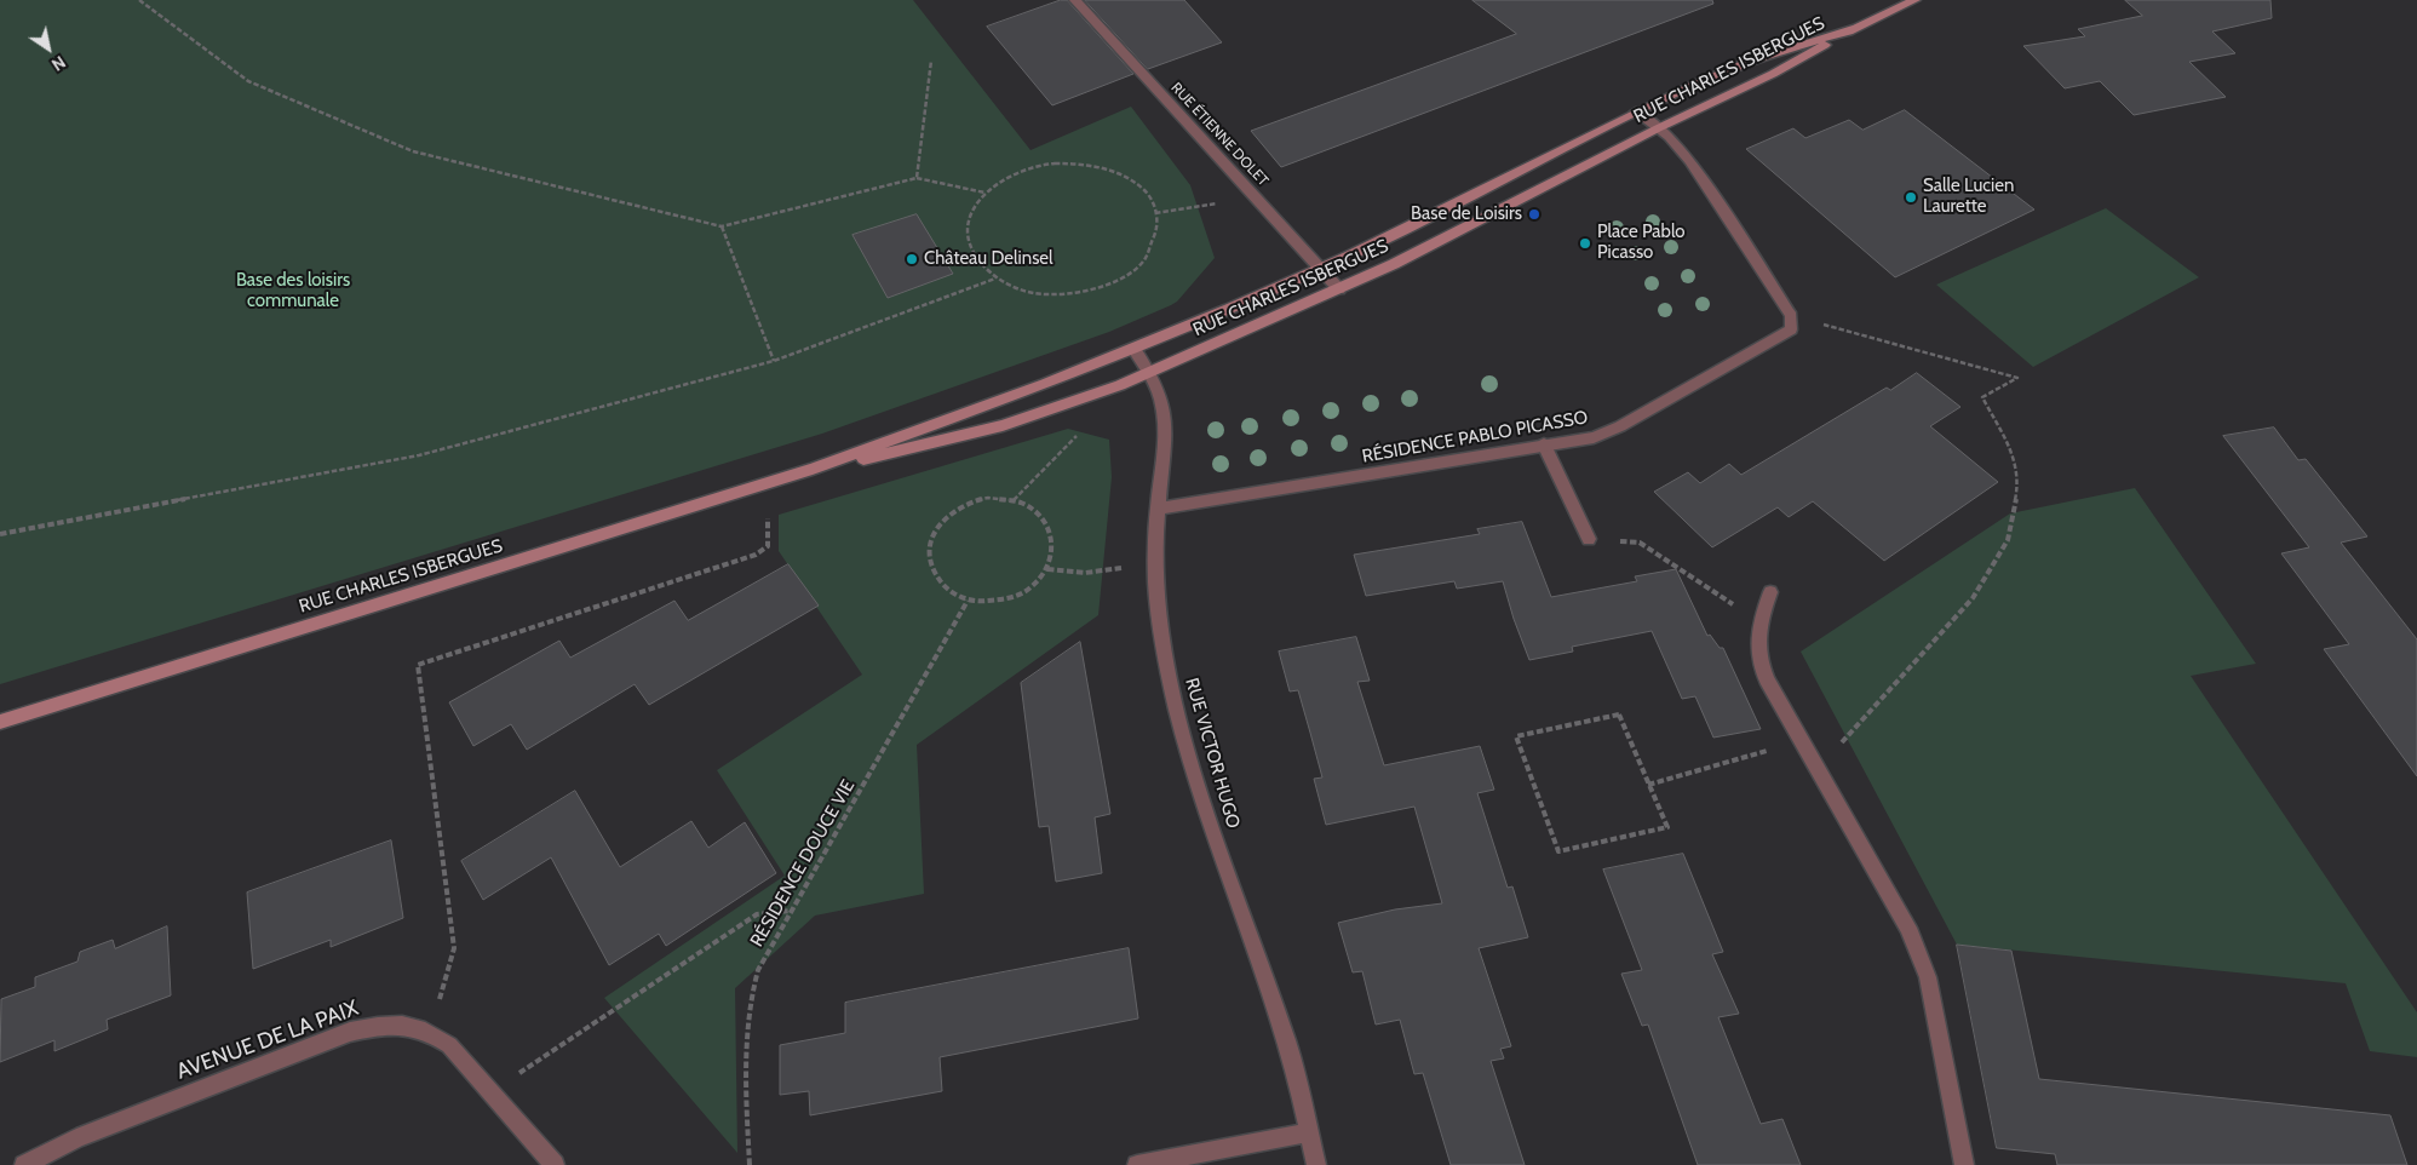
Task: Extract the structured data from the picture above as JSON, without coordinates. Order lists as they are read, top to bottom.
{
  "streets": {
    "main road": ["RUE CHARLES ISBERGUES"],
    "street": [
      "RUE ÉTIENNE DOLET",
      "RÉSIDENCE PABLO PICASSO",
      "RUE VICTOR HUGO",
      "AVENUE DE LA PAIX"
    ],
    "path": ["RÉSIDENCE DOUCE VIE"]
  },
  "crossings": [
    ["RUE CHARLES ISBERGUES", "RUE ÉTIENNE DOLET"],
    ["RUE CHARLES ISBERGUES", "RUE VICTOR HUGO"],
    ["RÉSIDENCE PABLO PICASSO", "RUE VICTOR HUGO"]
  ],
  "parks": ["Base des loisirs communale"],
  "places": [
    "Salle Lucien Laurette",
    "Base de Loisirs",
    "Place Pablo Picasso",
    "Château Delinsel"
  ],
  "north": "bottom right"
}
